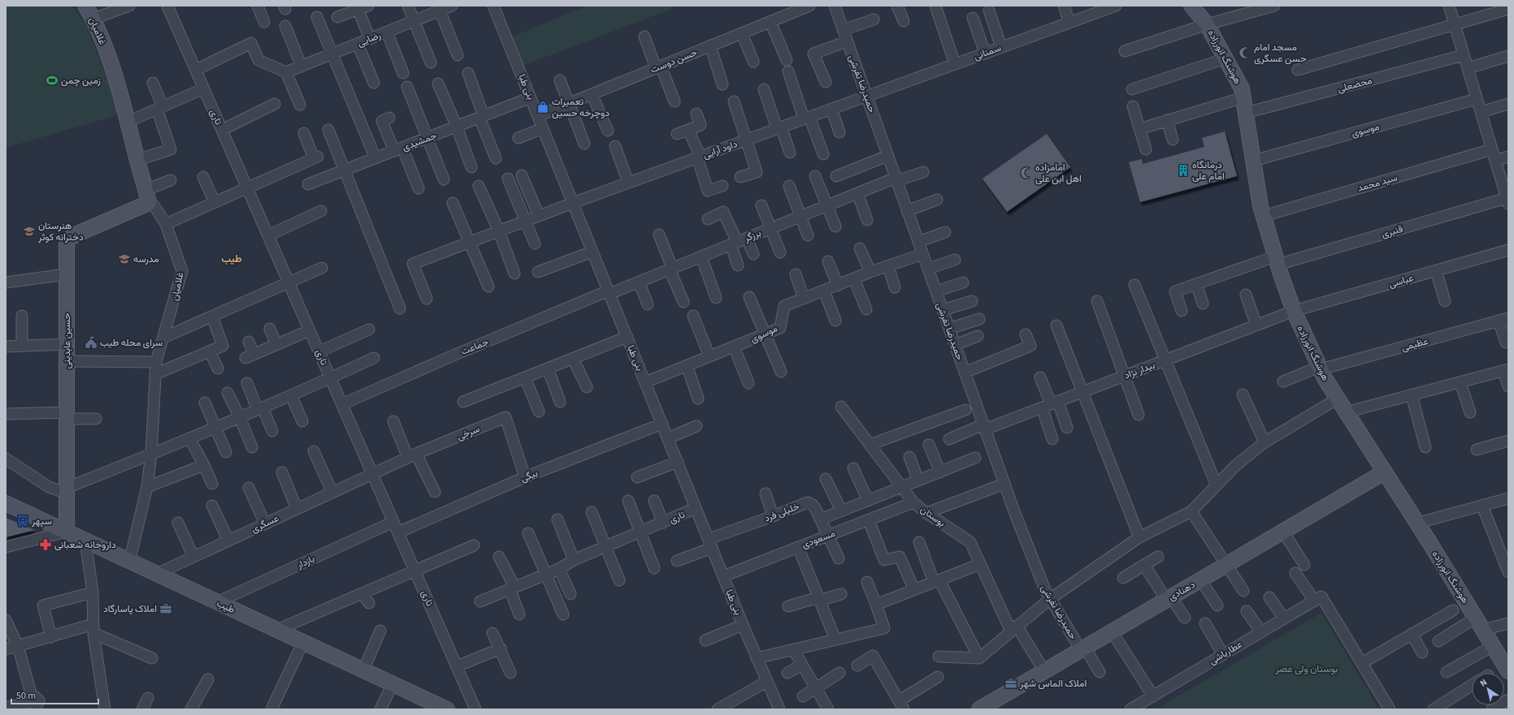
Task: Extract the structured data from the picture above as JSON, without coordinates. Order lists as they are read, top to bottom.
{
  "streets": {
    "main road": [
      "غلامیان",
      "هوشنگ انورزاده",
      "حسین عابدینی",
      "دهنادی",
      "طیب"
    ],
    "street": [
      "رضایی",
      "سمنانی",
      "حسن دوست",
      "حمیدرضا تفرشی",
      "محضعلی",
      "بنی طبا",
      "تاری",
      "موسوی",
      "جمشیدی",
      "داود آرایی",
      "سید محمد",
      "قنبری",
      "برزگر",
      "عباسی",
      "عظیمی",
      "جماعت",
      "بیدار نژاد",
      "سرخی",
      "بیگی",
      "خلیلی فرد",
      "بوستان",
      "عسگری",
      "مسعودی",
      "بازدار",
      "عطارباشی"
    ]
  },
  "crossings": [
    ["غلامیان", "حسین عابدینی"],
    ["غلامیان", "طیب"],
    ["سمنانی", "حمیدرضا تفرشی"],
    ["سمنانی", "داود آرایی"],
    ["هوشنگ انورزاده", "محضعلی"],
    ["هوشنگ انورزاده", "موسوی"],
    ["هوشنگ انورزاده", "سید محمد"],
    ["هوشنگ انورزاده", "قنبری"],
    ["هوشنگ انورزاده", "عباسی"],
    ["هوشنگ انورزاده", "عظیمی"],
    ["هوشنگ انورزاده", "بیدار نژاد"],
    ["هوشنگ انورزاده", "دهنادی"],
    ["حسن دوست", "بنی طبا"],
    ["حمیدرضا تفرشی", "موسوی"],
    ["حمیدرضا تفرشی", "داود آرایی"],
    ["حمیدرضا تفرشی", "برزگر"],
    ["حمیدرضا تفرشی", "بیدار نژاد"],
    ["حمیدرضا تفرشی", "دهنادی"],
    ["بنی طبا", "تاری"],
    ["بنی طبا", "موسوی"],
    ["بنی طبا", "جمشیدی"],
    ["بنی طبا", "داود آرایی"],
    ["بنی طبا", "برزگر"],
    ["بنی طبا", "جماعت"],
    ["بنی طبا", "بیگی"],
    ["بنی طبا", "خلیلی فرد"],
    ["بنی طبا", "مسعودی"],
    ["تاری", "جماعت"],
    ["تاری", "سرخی"],
    ["تاری", "بیگی"],
    ["تاری", "عسگری"],
    ["تاری", "بازدار"],
    ["برزگر", "جماعت"],
    ["عباسی", "بیدار نژاد"],
    ["حسین عابدینی", "طیب"],
    ["سرخی", "بیگی"],
    ["سرخی", "عسگری"],
    ["خلیلی فرد", "مسعودی"],
    ["بوستان", "مسعودی"],
    ["بوستان", "دهنادی"],
    ["عسگری", "طیب"],
    ["بازدار", "طیب"]
  ],
  "districts": ["طیب"],
  "parks": ["بوستان ولی عصر"],
  "places": {
    "mosque": ["مسجد امام حسن عسگری", "امامزاده اهل ابن علی"],
    "sports": ["زمین چمن"],
    "shop": ["تعمیرات دوچرخه حسین"],
    "building": ["درمانگاه امام علی"],
    "school or university": ["هنرستان دخترانه کوثر", "مدرسه"],
    "public building": ["سرای محله طیب"],
    "bus stop": ["سپهر"],
    "pharmacy": ["داروخانه شعبانی"],
    "office": ["املاک پاسارگاد", "املاک الماس شهر"]
  },
  "scale_bar": "50 m",
  "north": "top left"
}
